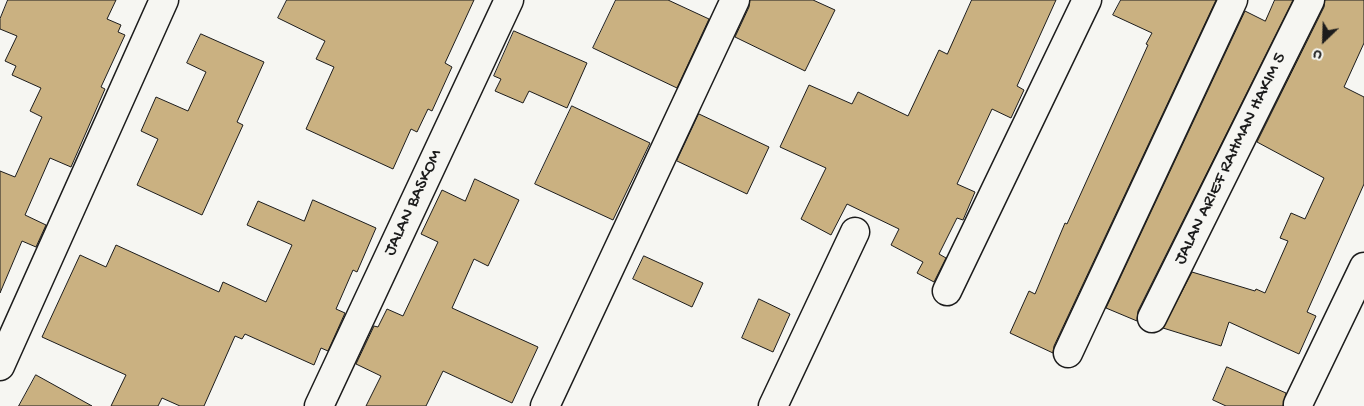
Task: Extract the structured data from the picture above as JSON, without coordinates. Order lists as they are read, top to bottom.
{
  "streets": {
    "street": ["JALAN ARIEF RAHMAN HAKIM 5", "JALAN BASKOM"]
  },
  "north": "bottom left"
}
